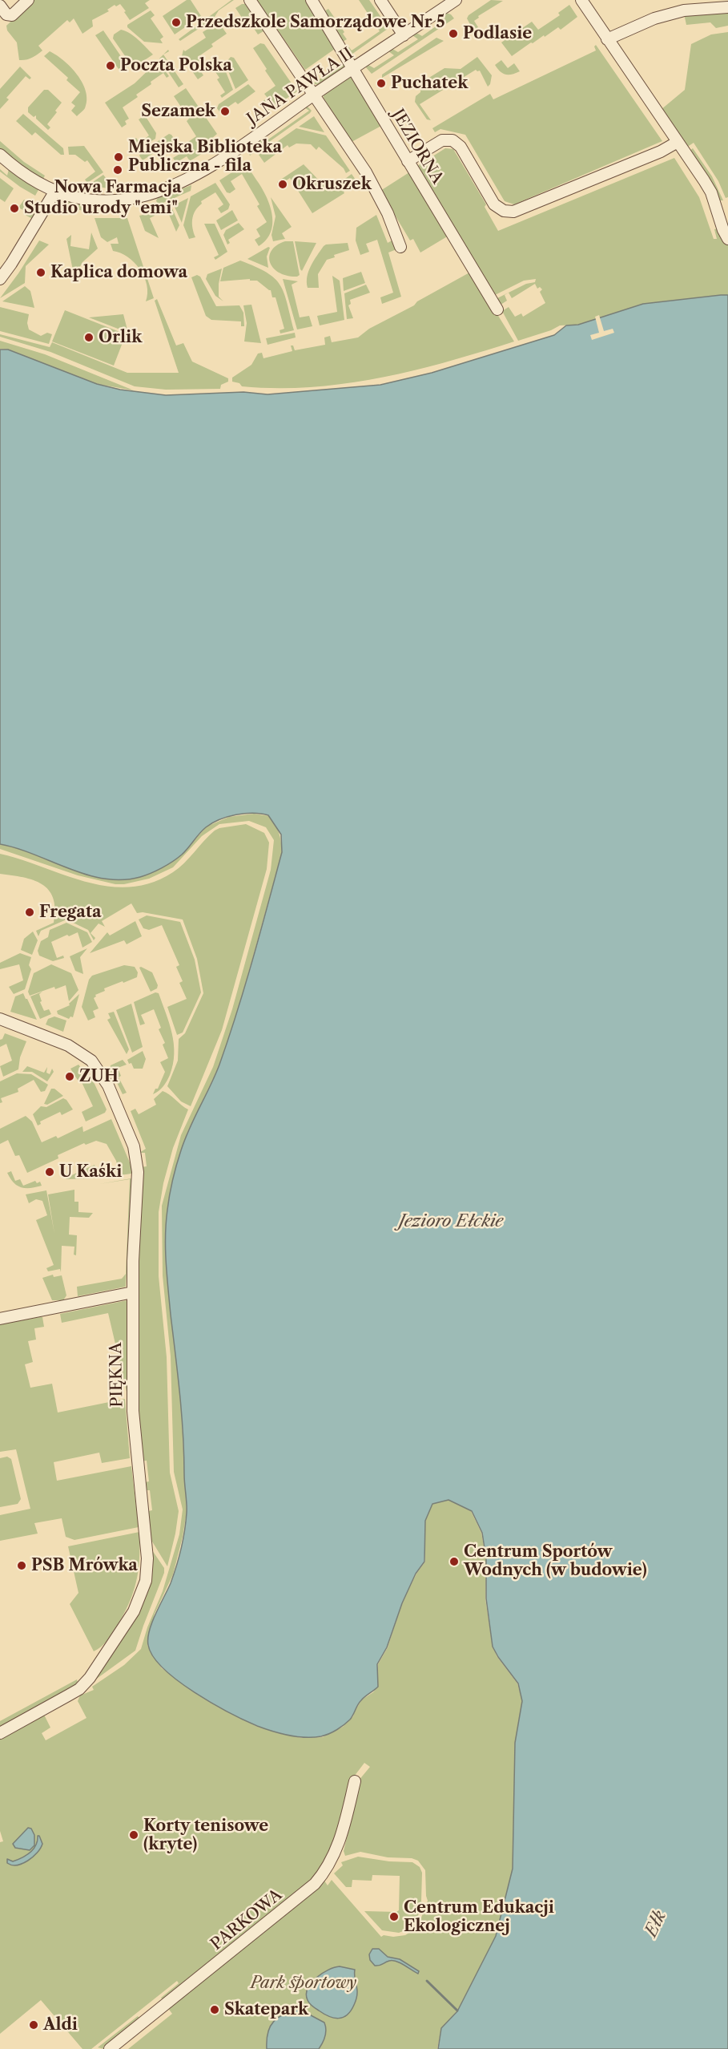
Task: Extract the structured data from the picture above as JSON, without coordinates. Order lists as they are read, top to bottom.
{
  "streets": {
    "street": [
      "JANA PAWŁA II",
      "JEZIORNA",
      "PIĘKNA",
      "PARKOWA"
    ]
  },
  "crossings": [
    ["JANA PAWŁA II", "JEZIORNA"]
  ],
  "water": ["Jezioro Ełckie", "Ełk"],
  "parks": ["Park sportowy"],
  "places": [
    "Przedszkole Samorządowe Nr 5",
    "Podlasie",
    "Poczta Polska",
    "Puchatek",
    "Sezamek",
    "Miejska Biblioteka Publiczna - fila",
    "Nowa Farmacja",
    "Okruszek",
    "Studio urody \"emi\"",
    "Kaplica domowa",
    "Orlik",
    "Fregata",
    "ZUH",
    "U Kaśki",
    "Centrum Sportów Wodnych (w budowie)",
    "PSB Mrówka",
    "Korty tenisowe (kryte)",
    "Centrum Edukacji Ekologicznej",
    "Skatepark",
    "Aldi"
  ]
}
